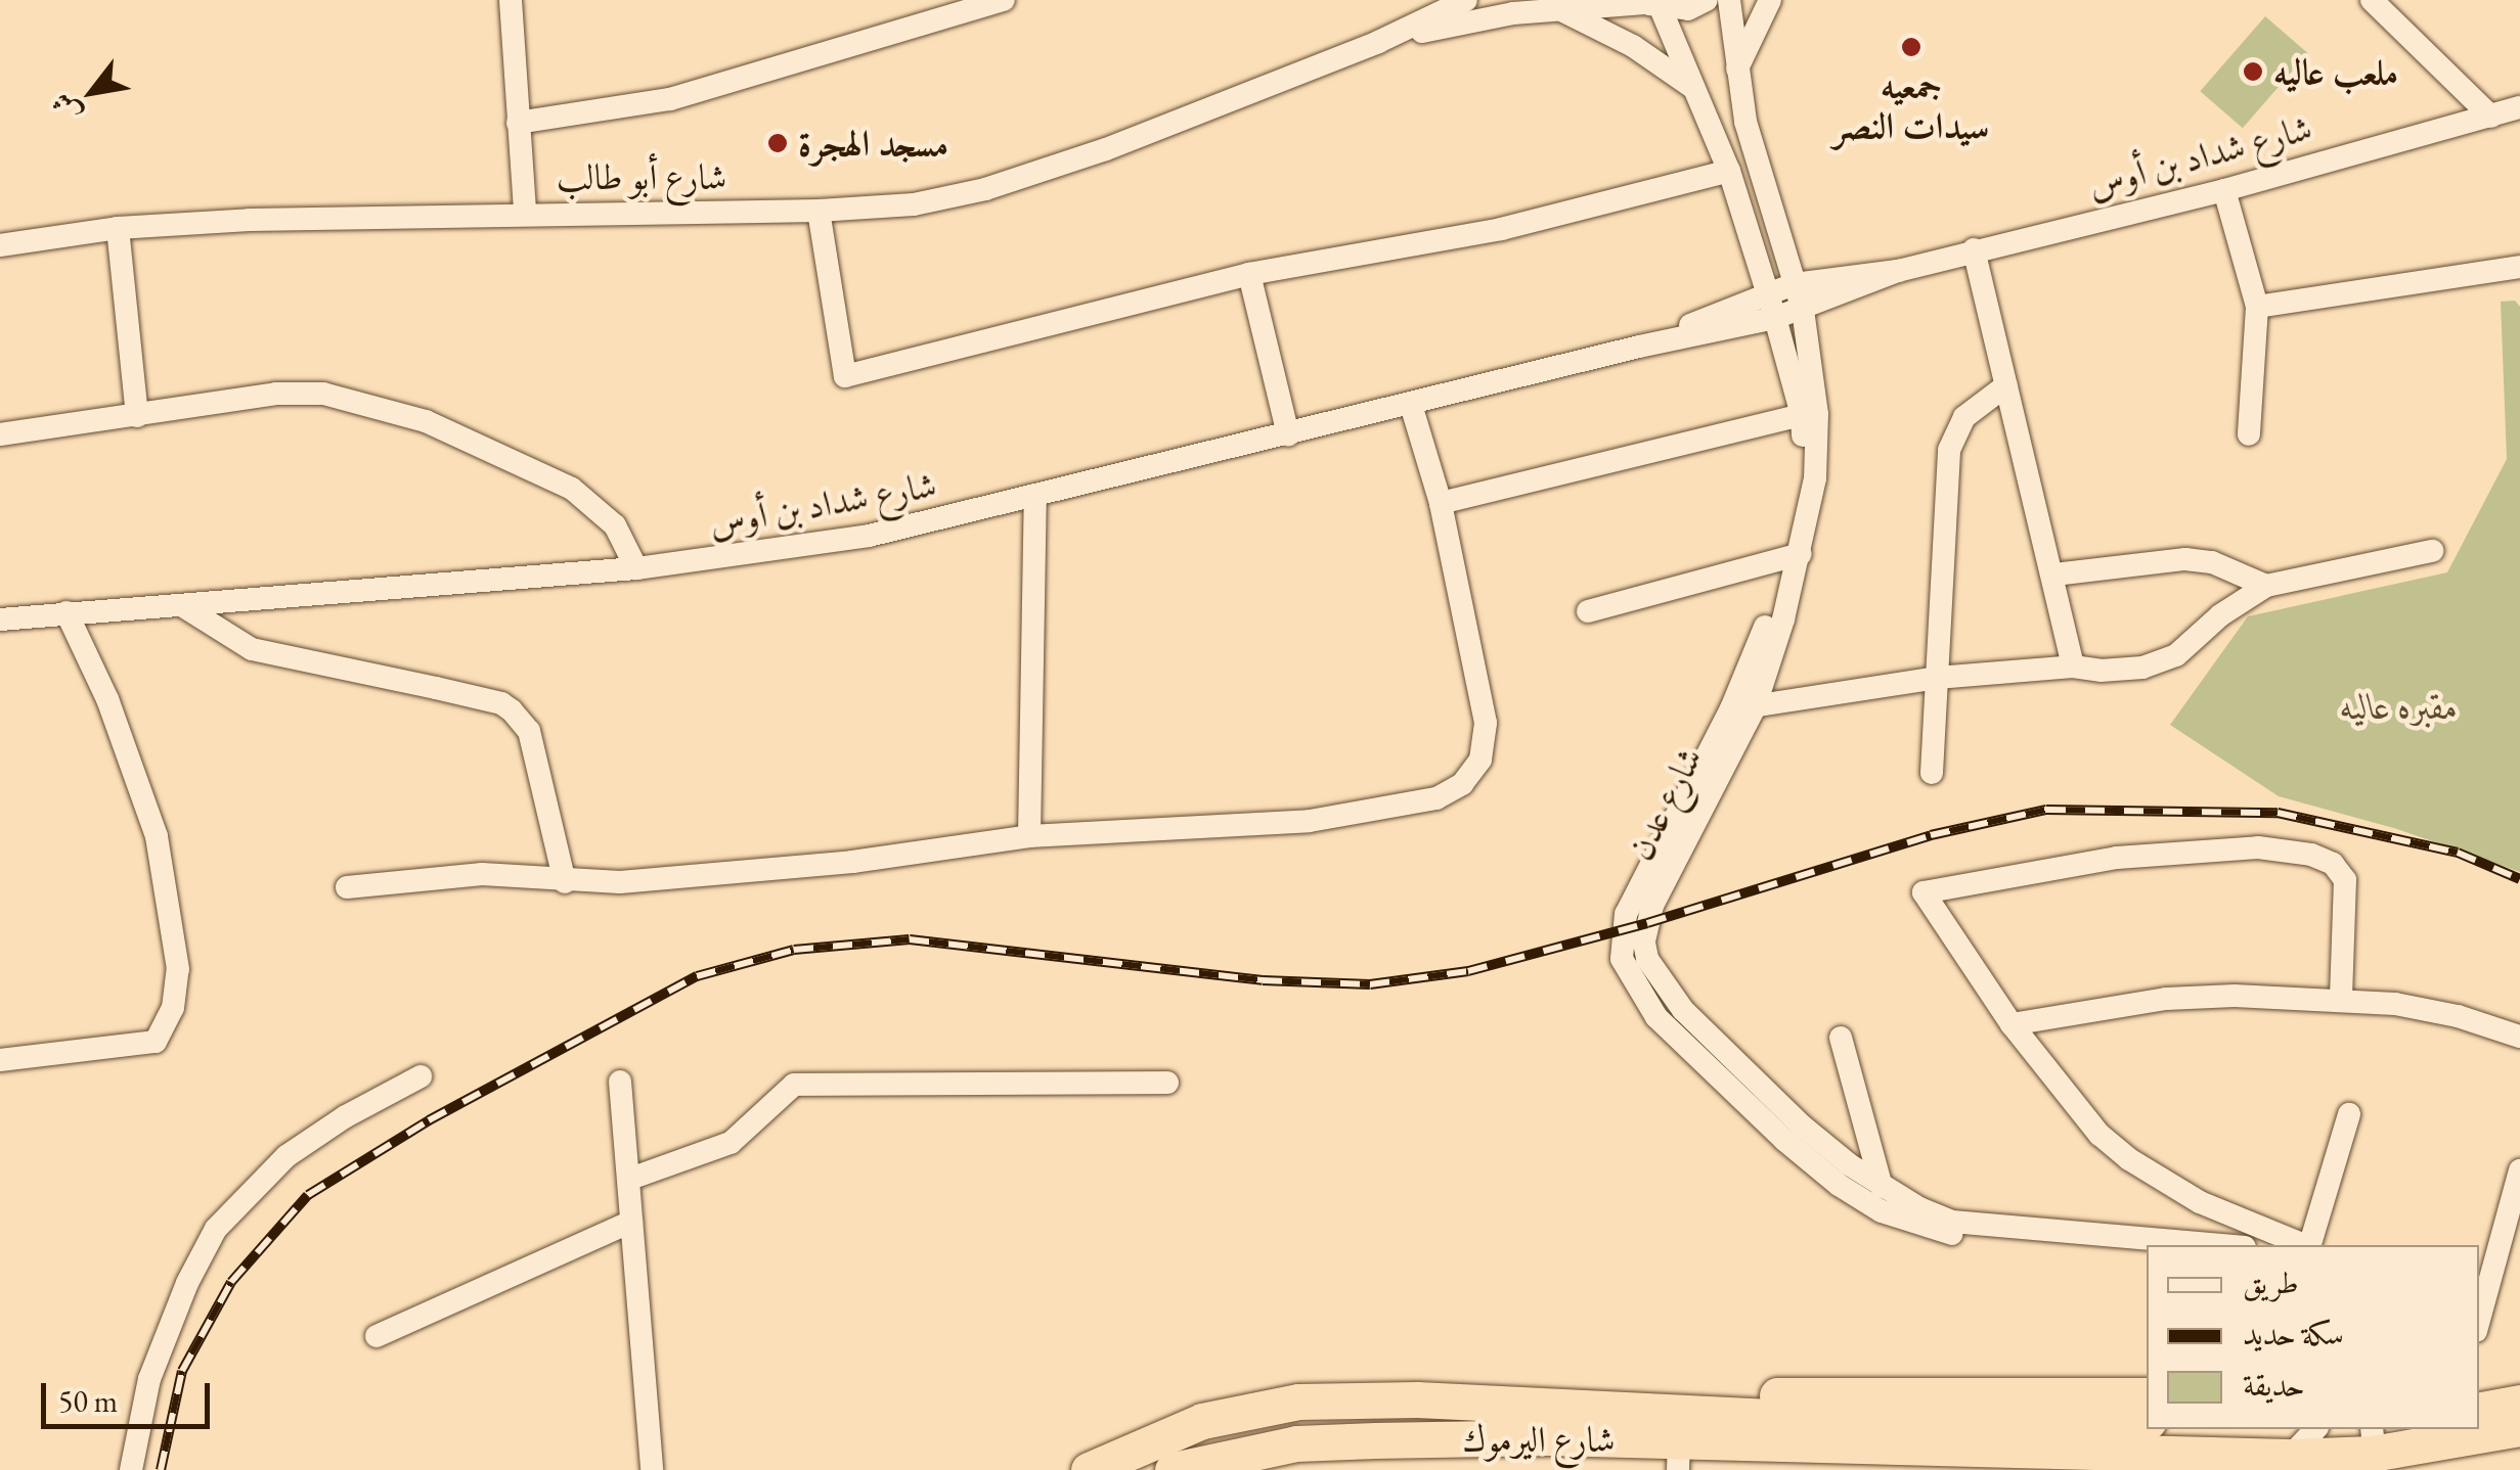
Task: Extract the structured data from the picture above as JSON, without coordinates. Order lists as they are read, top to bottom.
{
  "streets": {
    "highway": ["شارع اليرموك"],
    "street": ["شارع شداد بن أوس", "شارع أبو طالب", "شارع عدن"]
  },
  "crossings": [
    ["شارع شداد بن أوس", "شارع عدن"],
    ["شارع أبو طالب", "شارع عدن"]
  ],
  "parks": ["مقبره عاليه"],
  "places": ["جمعيه سيدات النصر", "ملعب عاليه", "مسجد الهجرة"],
  "legend": ["طريق", "سكة حديد", "حديقة"],
  "scale_bar": "50 m",
  "north": "bottom left"
}
